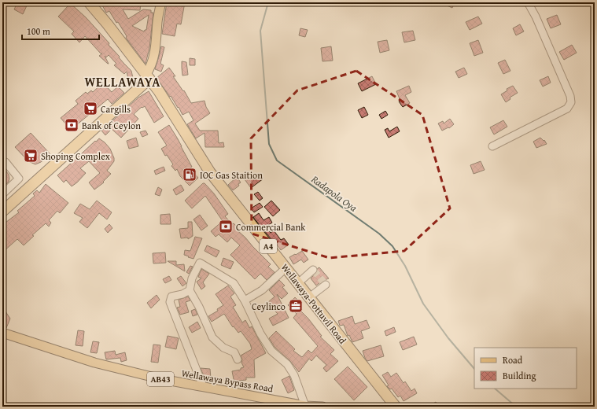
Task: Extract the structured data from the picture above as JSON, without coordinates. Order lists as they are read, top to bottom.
{
  "streets": {
    "highway": ["A4", "Wellawaya-Pottuvil Road"],
    "main road": ["AB43", "Wellawaya Bypass Road"]
  },
  "districts": ["WELLAWAYA"],
  "water": ["Radapola Oya"],
  "places": {
    "supermarket": ["Cargills", "Shoping Complex"],
    "bank": ["Bank of Ceylon", "Commercial Bank"],
    "fuel station": ["IOC Gas Staition"],
    "office": ["Ceylinco"]
  },
  "legend": ["Road", "Building"],
  "scale_bar": "100 m"
}
